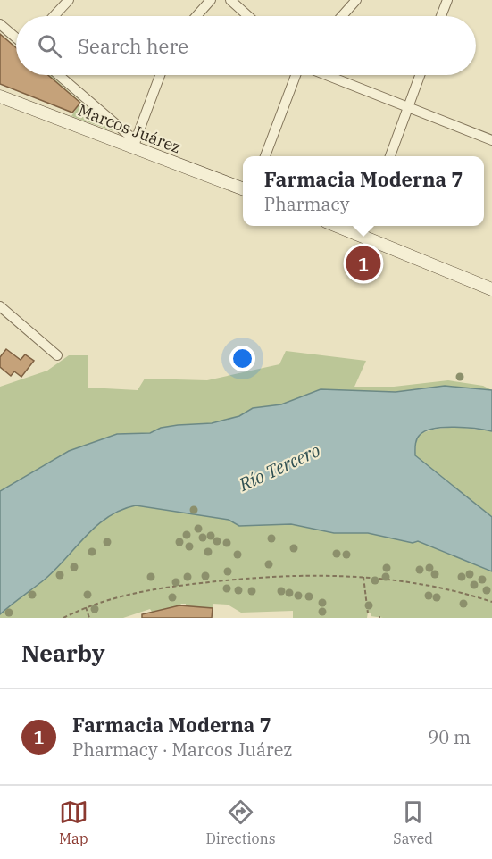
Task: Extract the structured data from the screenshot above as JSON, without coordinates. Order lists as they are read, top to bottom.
{
  "streets": {
    "main road": ["Marcos Juárez"]
  },
  "water": ["Río Tercero"],
  "page": {
    "search": "Search here",
    "popup": ["Farmacia Moderna 7", "Pharmacy"],
    "pins": "1",
    "heading": "Nearby",
    "list": [
      {
        "mark": "1",
        "name": "Farmacia Moderna 7",
        "note": "Pharmacy · Marcos Juárez",
        "value": "90 m"
      }
    ],
    "nav": ["Map", "Directions", "Saved"]
  }
}
